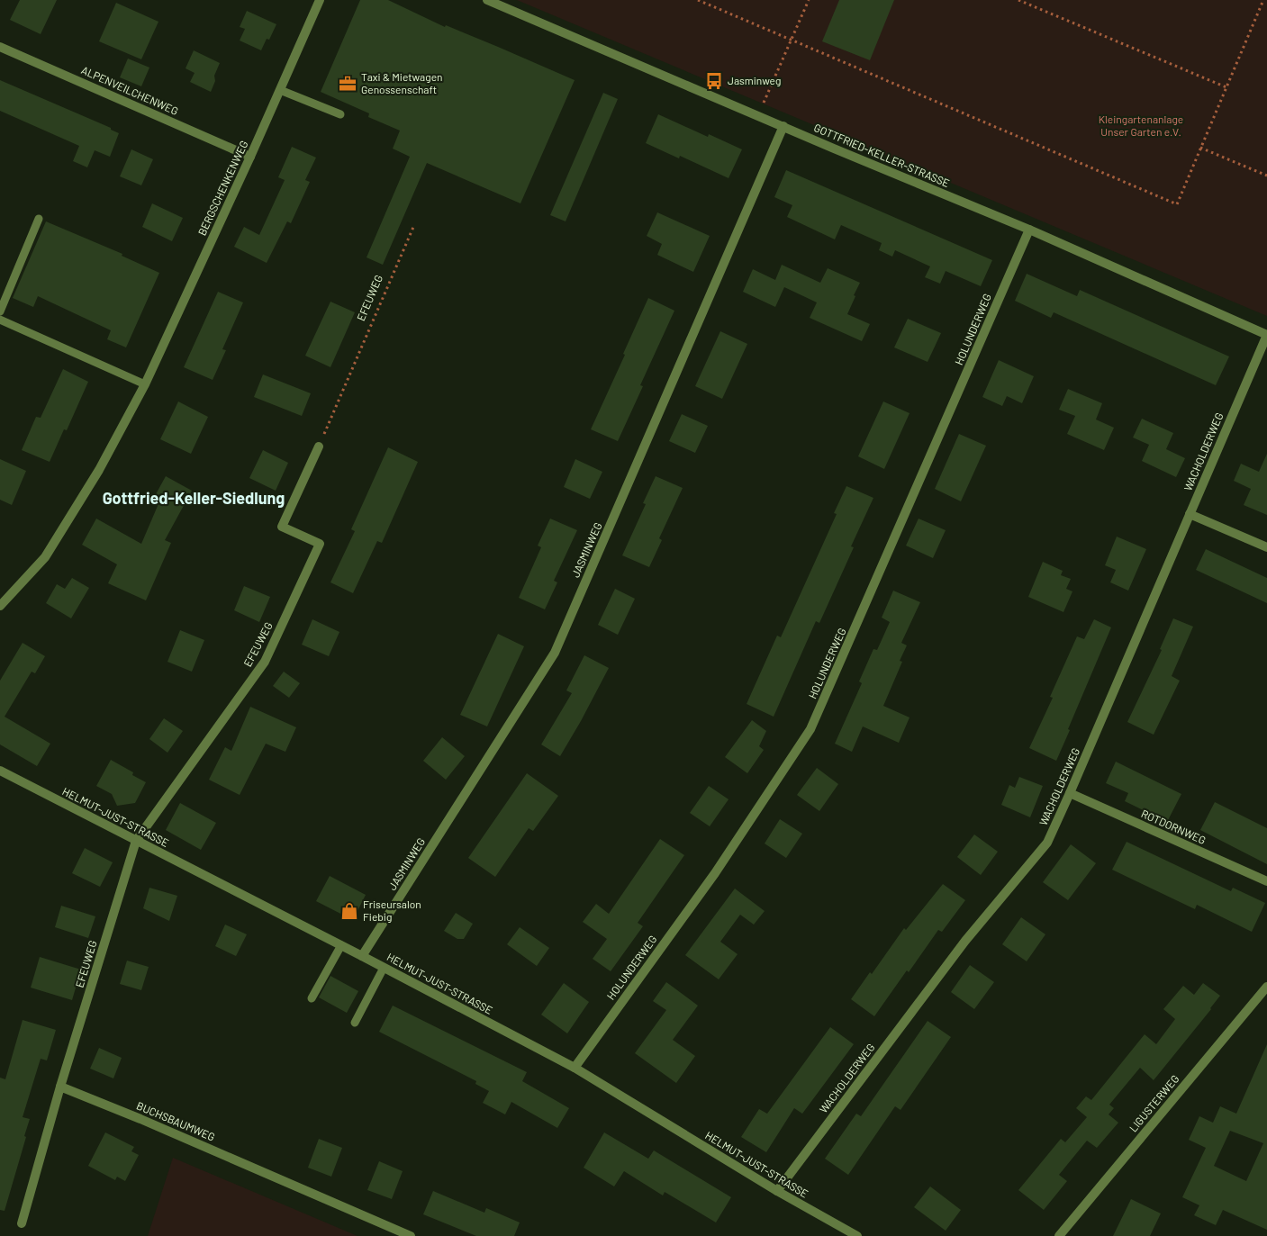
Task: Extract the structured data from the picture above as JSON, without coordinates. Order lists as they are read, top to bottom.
{
  "streets": {
    "street": [
      "ALPENVEILCHENWEG",
      "GOTTFRIED-KELLER-STRASSE",
      "BERGSCHENKENWEG",
      "EFEUWEG",
      "HOLUNDERWEG",
      "WACHOLDERWEG",
      "JASMINWEG",
      "HELMUT-JUST-STRASSE",
      "ROTDORNWEG",
      "LIGUSTERWEG",
      "BUCHSBAUMWEG"
    ]
  },
  "crossings": [
    ["ALPENVEILCHENWEG", "BERGSCHENKENWEG"],
    ["GOTTFRIED-KELLER-STRASSE", "HOLUNDERWEG"],
    ["GOTTFRIED-KELLER-STRASSE", "WACHOLDERWEG"],
    ["GOTTFRIED-KELLER-STRASSE", "JASMINWEG"],
    ["EFEUWEG", "HELMUT-JUST-STRASSE"],
    ["EFEUWEG", "BUCHSBAUMWEG"],
    ["HOLUNDERWEG", "HELMUT-JUST-STRASSE"],
    ["WACHOLDERWEG", "HELMUT-JUST-STRASSE"],
    ["WACHOLDERWEG", "ROTDORNWEG"],
    ["JASMINWEG", "HELMUT-JUST-STRASSE"]
  ],
  "districts": ["Gottfried-Keller-Siedlung"],
  "parks": ["Kleingartenanlage Unser Garten e.V."],
  "places": {
    "bus stop": ["Jasminweg"],
    "office": ["Taxi & Mietwagen Genossenschaft"],
    "shop": ["Friseursalon Fiebig"]
  }
}
